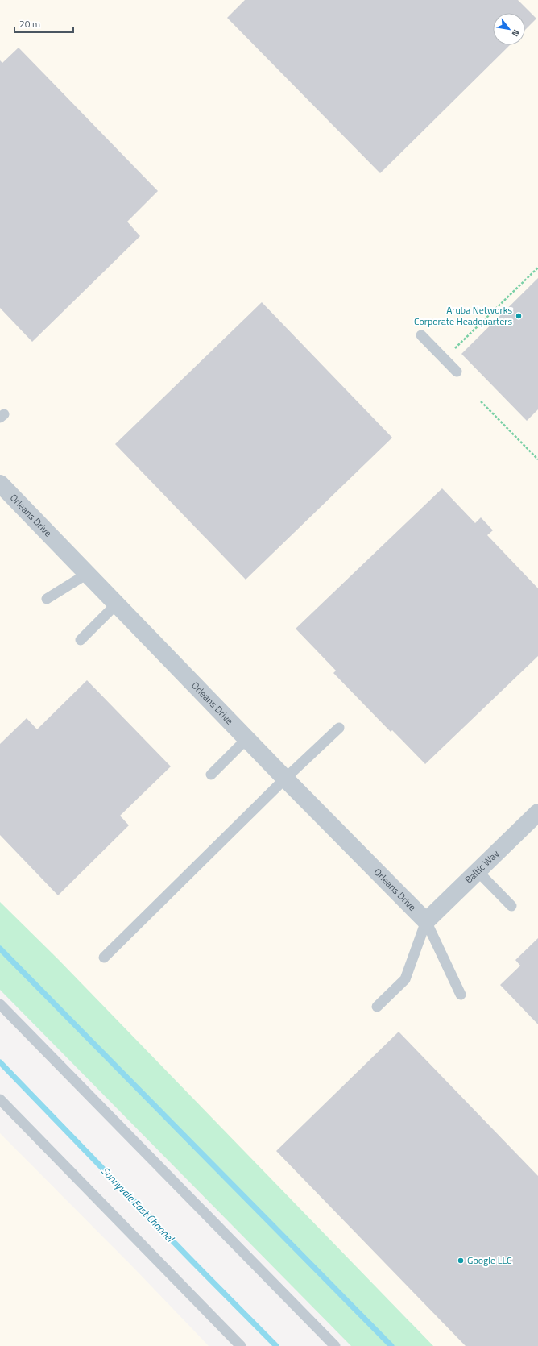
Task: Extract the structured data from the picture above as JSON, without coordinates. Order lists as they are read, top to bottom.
{
  "streets": {
    "street": ["Orleans Drive", "Baltic Way"]
  },
  "crossings": [
    ["Orleans Drive", "Baltic Way"]
  ],
  "water": ["Sunnyvale East Channel"],
  "places": ["Aruba Networks Corporate Headquarters", "Google LLC"],
  "scale_bar": "20 m",
  "north": "bottom right"
}
